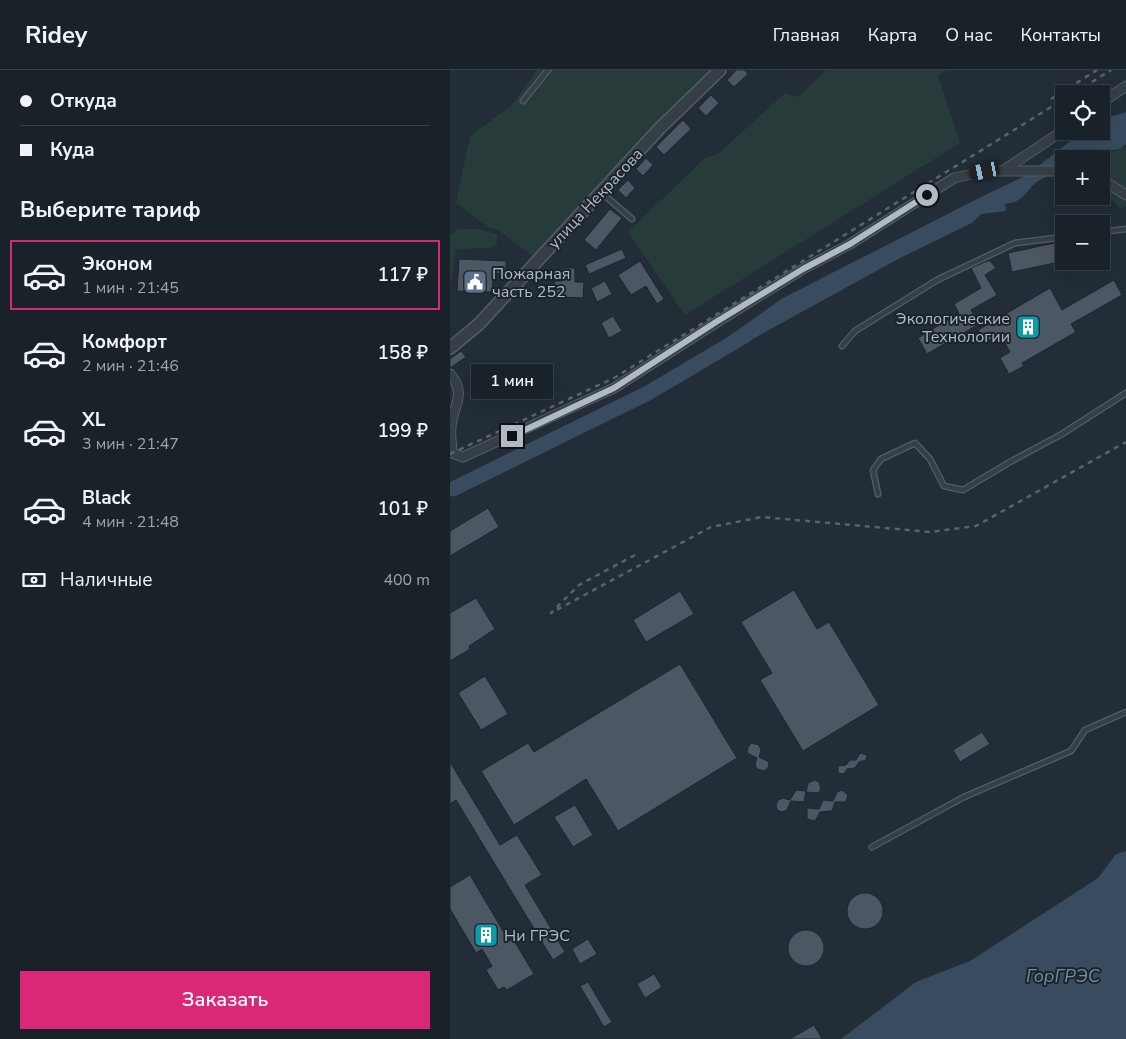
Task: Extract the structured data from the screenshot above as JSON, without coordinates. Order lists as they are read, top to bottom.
{
  "streets": {
    "street": ["улица Некрасова"]
  },
  "water": ["ГорГРЭС"],
  "places": {
    "public building": ["Пожарная часть 252"],
    "building": ["Экологические Технологии", "Ни ГРЭС"]
  },
  "page": {
    "header": "Ridey",
    "nav": [
      "Главная",
      "Карта",
      "О нас",
      "Контакты"
    ],
    "banner": ["Откуда", "Куда"],
    "map_buttons": ["+", "−"],
    "heading": "Выберите тариф",
    "list": [
      {
        "name": "Эконом",
        "note": "1 мин · 21:45",
        "value": "117 ₽"
      },
      {
        "name": "Комфорт",
        "note": "2 мин · 21:46",
        "value": "158 ₽"
      },
      {
        "name": "XL",
        "note": "3 мин · 21:47",
        "value": "199 ₽"
      },
      {
        "name": "Black",
        "note": "4 мин · 21:48",
        "value": "101 ₽"
      }
    ],
    "bubble": "1 мин",
    "pay": ["Наличные", "400 m"],
    "buttons": "Заказать"
  }
}
